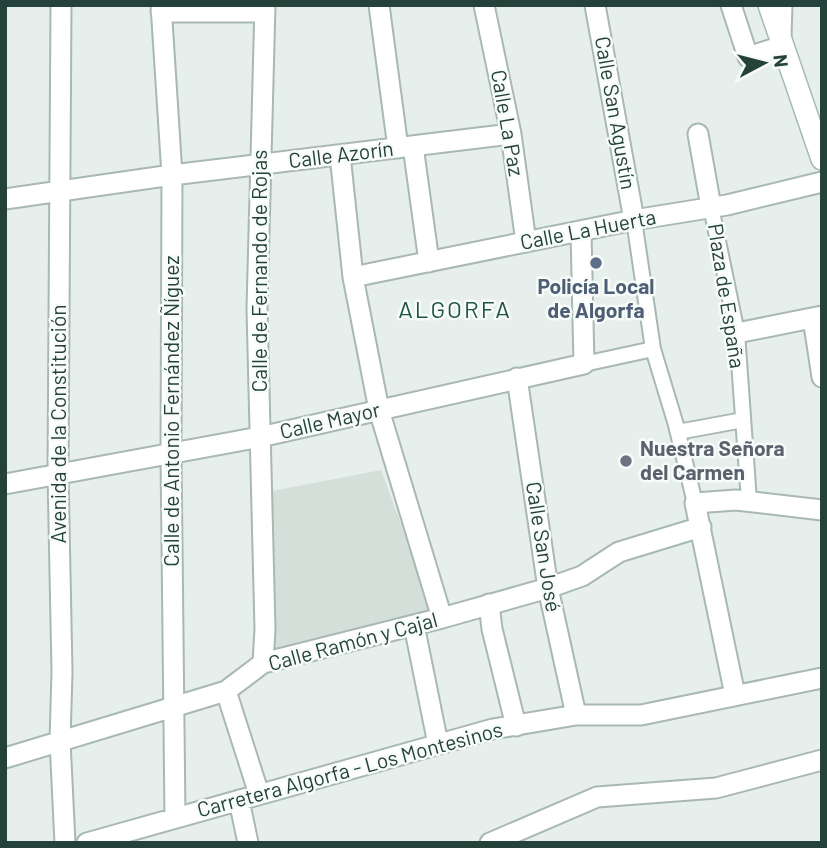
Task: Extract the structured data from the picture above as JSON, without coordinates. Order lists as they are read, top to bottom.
{
  "streets": {
    "street": [
      "Calle San Agustín",
      "Calle La Paz",
      "Calle Azorín",
      "Calle La Huerta",
      "Calle de Fernando de Rojas",
      "Plaza de España",
      "Calle de Antonio Fernández Ñíguez",
      "Calle Mayor",
      "Avenida de la Constitución",
      "Calle San José",
      "Calle Ramón y Cajal",
      "Carretera Algorfa - Los Montesinos"
    ]
  },
  "crossings": [
    ["Calle San Agustín", "Calle La Huerta"],
    ["Calle La Paz", "Calle Azorín"],
    ["Calle La Paz", "Calle La Huerta"],
    ["Calle Azorín", "Calle de Fernando de Rojas"],
    ["Calle Azorín", "Calle de Antonio Fernández Ñíguez"],
    ["Calle Azorín", "Avenida de la Constitución"],
    ["Calle La Huerta", "Plaza de España"],
    ["Calle de Fernando de Rojas", "Calle Mayor"],
    ["Calle de Fernando de Rojas", "Calle Ramón y Cajal"],
    ["Calle de Antonio Fernández Ñíguez", "Calle Mayor"],
    ["Calle de Antonio Fernández Ñíguez", "Calle Ramón y Cajal"],
    ["Calle de Antonio Fernández Ñíguez", "Carretera Algorfa - Los Montesinos"],
    ["Calle Mayor", "Avenida de la Constitución"],
    ["Calle Mayor", "Calle San José"],
    ["Avenida de la Constitución", "Calle Ramón y Cajal"],
    ["Calle San José", "Calle Ramón y Cajal"],
    ["Calle San José", "Carretera Algorfa - Los Montesinos"]
  ],
  "districts": ["ALGORFA"],
  "places": ["Policía Local de Algorfa", "Nuestra Señora del Carmen"],
  "north": "right"
}
